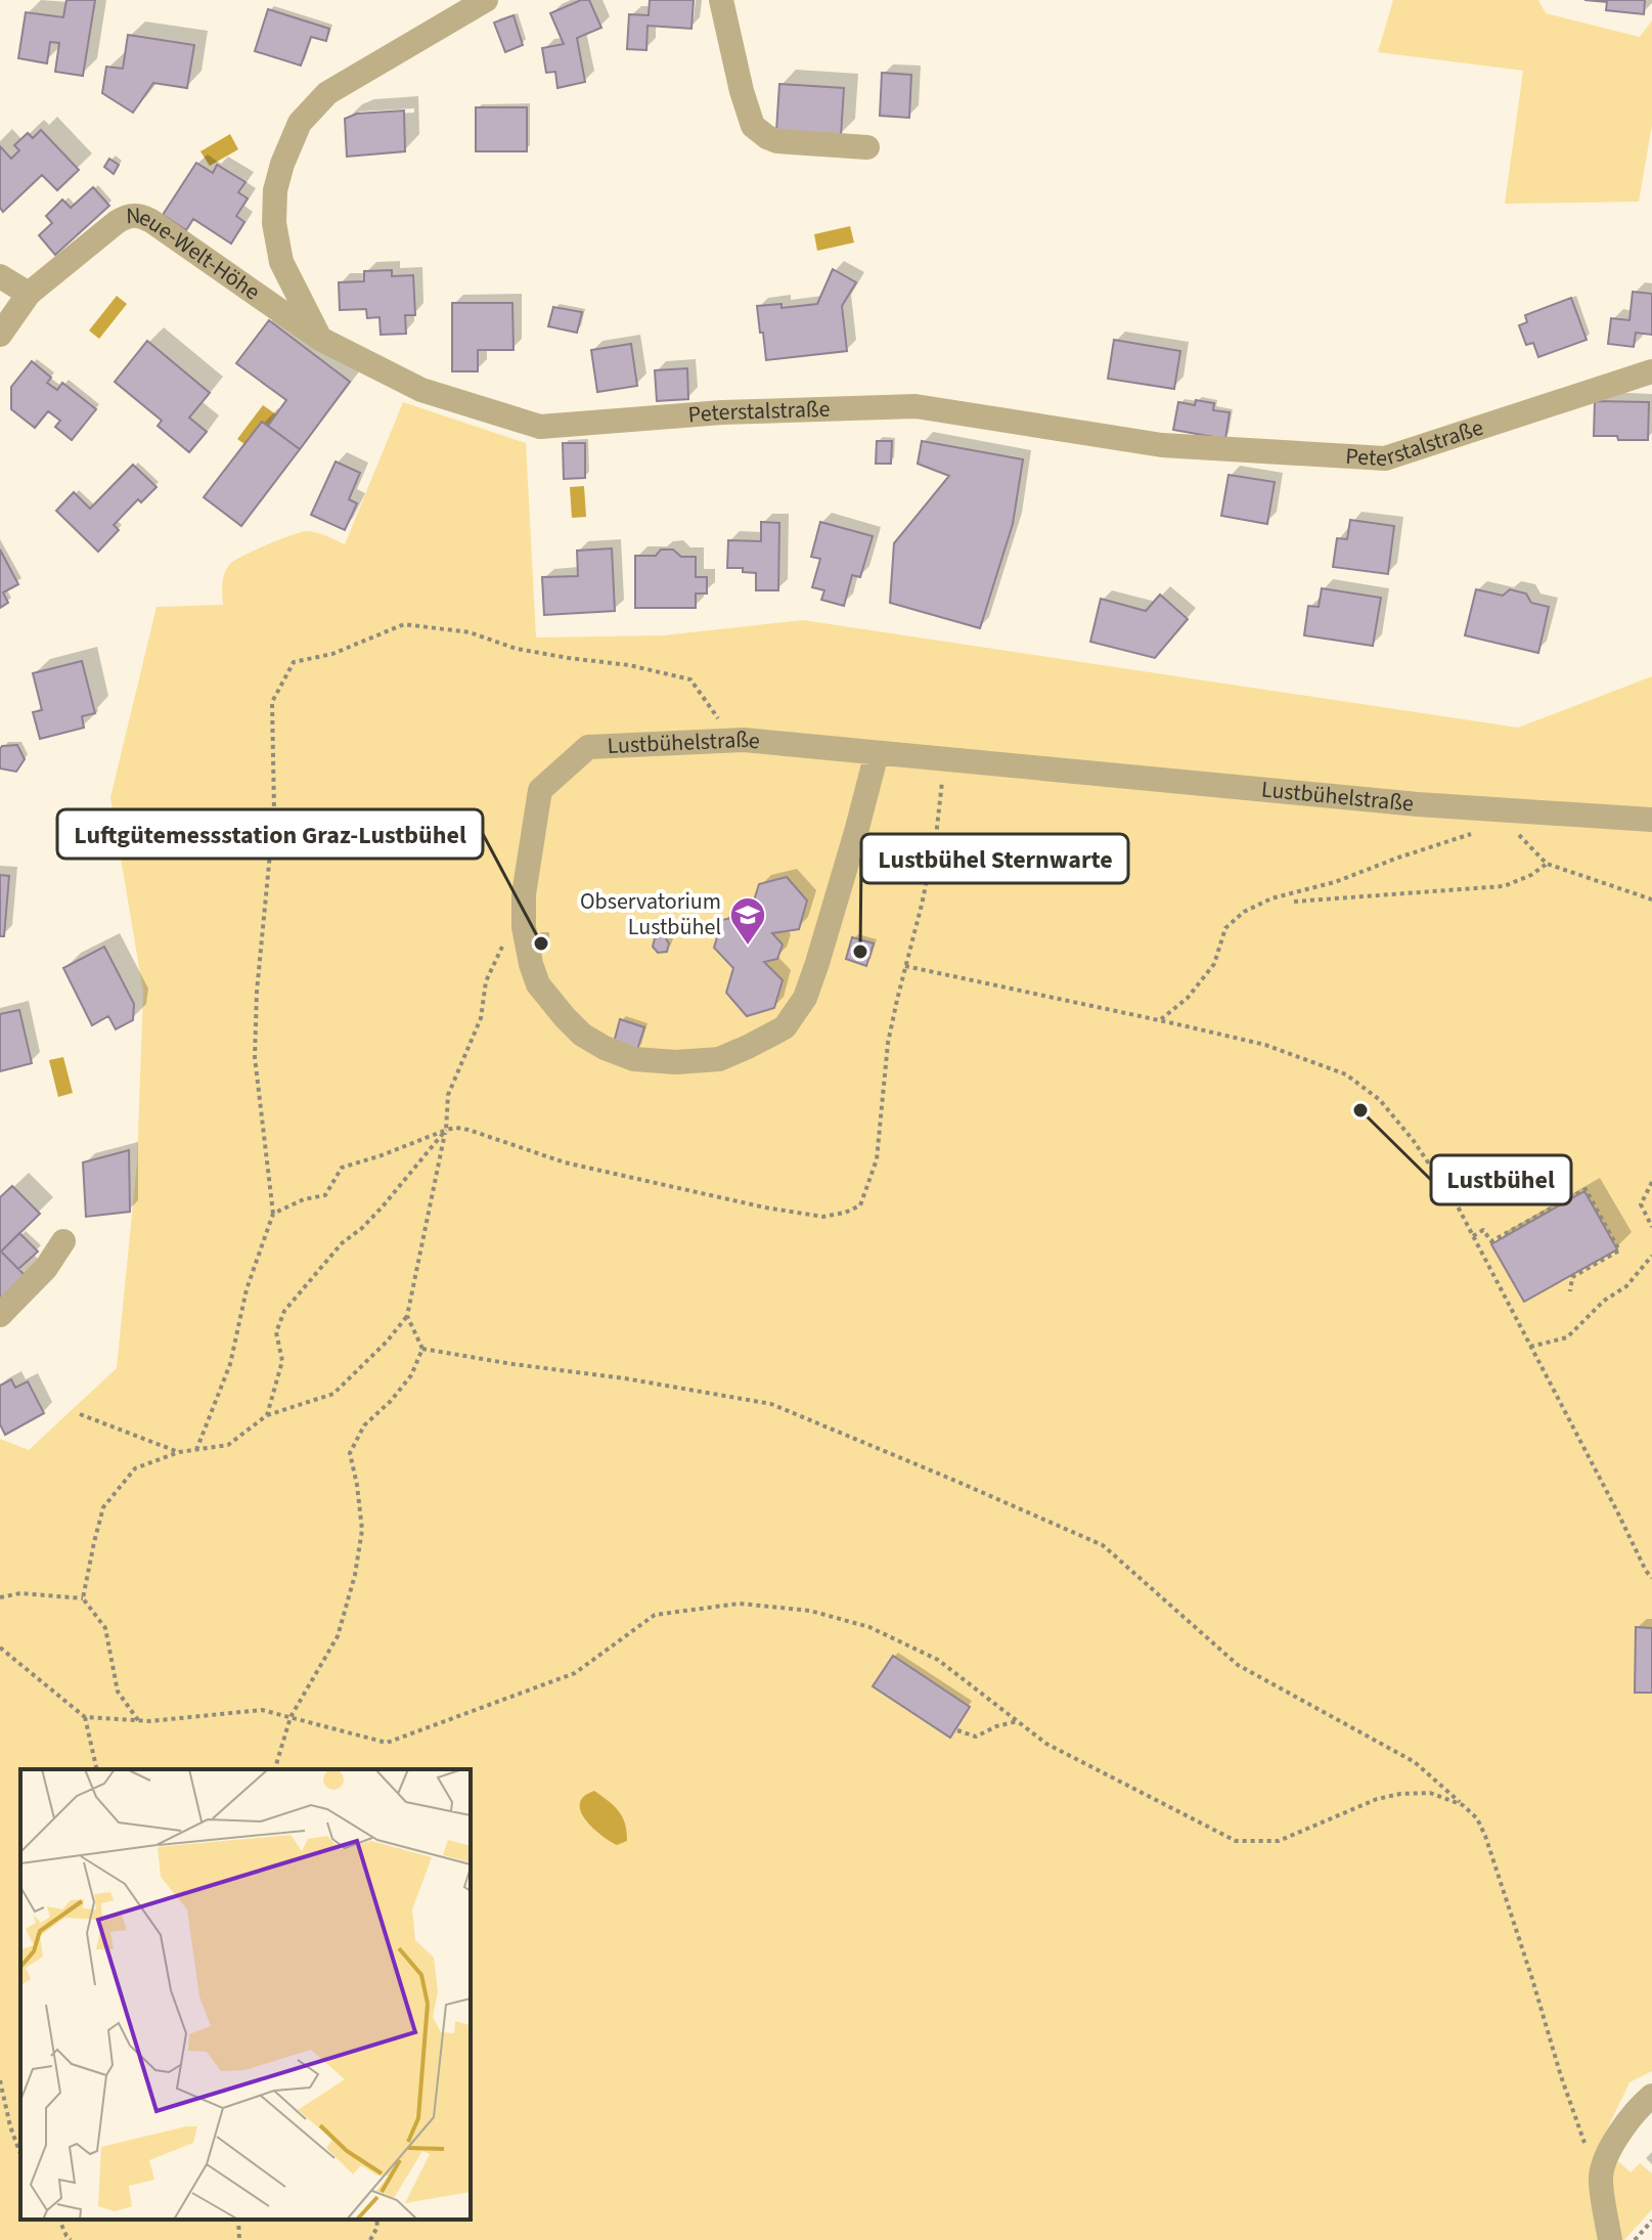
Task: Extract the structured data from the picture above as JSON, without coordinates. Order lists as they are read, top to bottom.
{
  "streets": {
    "street": ["Neue-Welt-Höhe", "Peterstalstraße", "Lustbühelstraße"]
  },
  "crossings": [
    ["Neue-Welt-Höhe", "Peterstalstraße"]
  ],
  "places": {
    "other": ["Luftgütemessstation Graz-Lustbühel", "Lustbühel Sternwarte", "Lustbühel"],
    "school or university": ["Observatorium Lustbühel"]
  }
}
